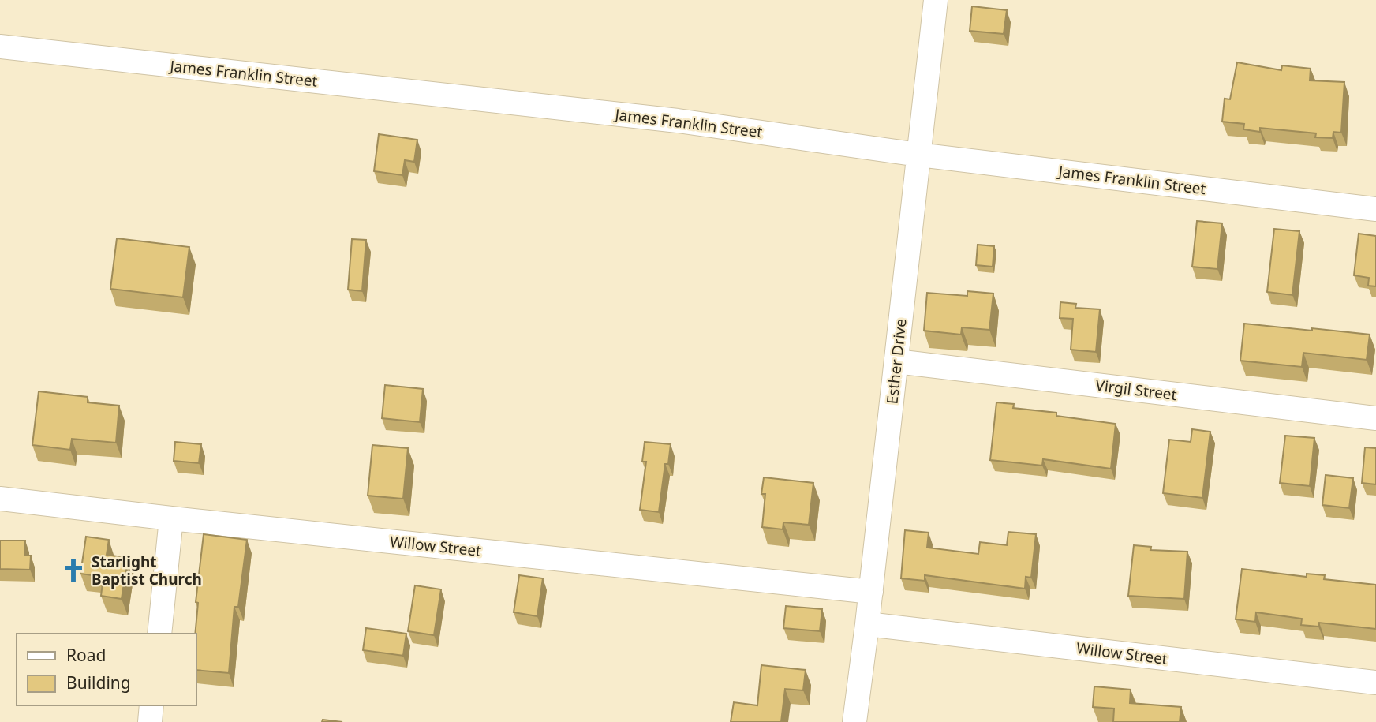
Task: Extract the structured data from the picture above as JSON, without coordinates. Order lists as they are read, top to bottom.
{
  "streets": {
    "street": [
      "James Franklin Street",
      "Esther Drive",
      "Virgil Street",
      "Willow Street"
    ]
  },
  "crossings": [
    ["James Franklin Street", "Esther Drive"],
    ["Esther Drive", "Virgil Street"],
    ["Esther Drive", "Willow Street"]
  ],
  "places": {
    "church": ["Starlight Baptist Church"]
  },
  "legend": ["Road", "Building"]
}
